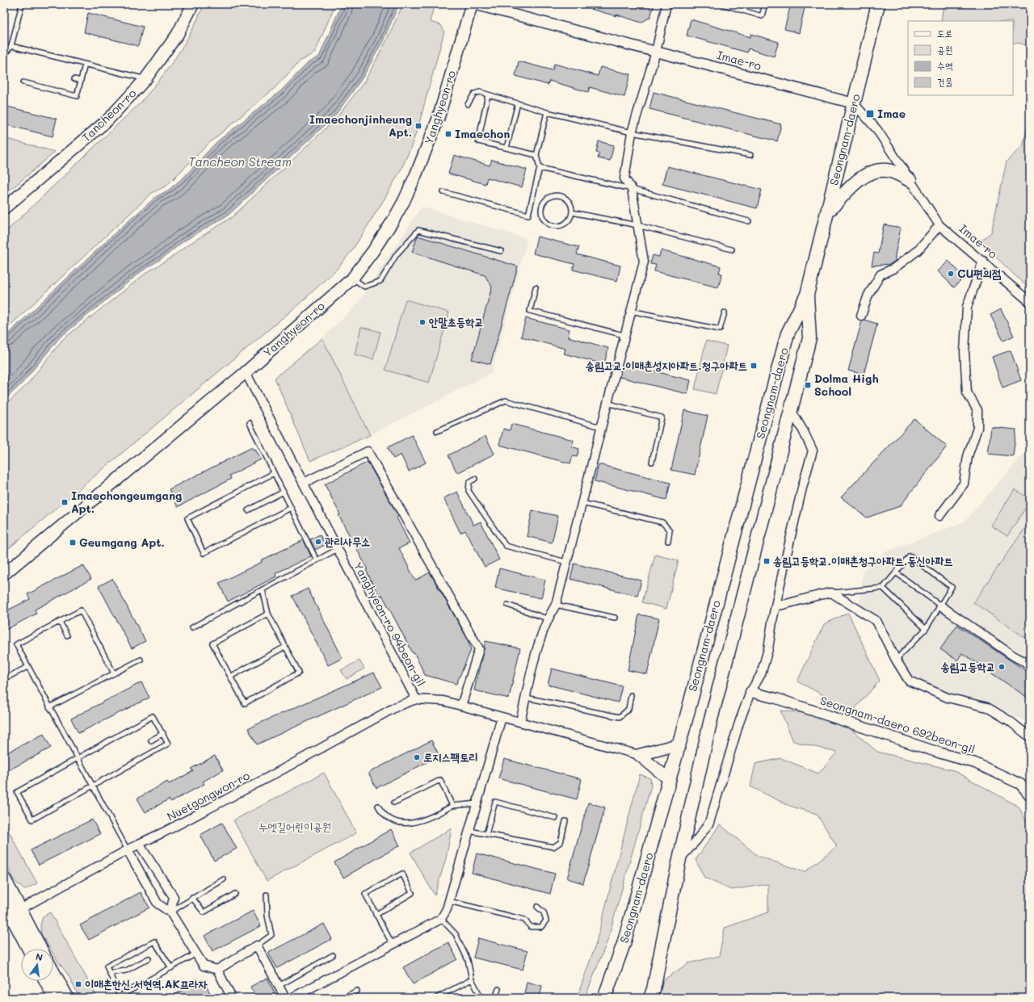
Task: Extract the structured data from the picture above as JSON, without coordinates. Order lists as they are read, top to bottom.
{
  "streets": {
    "main road": ["Yanghyeon-ro", "Tancheon-ro", "Seongnam-daero"],
    "street": [
      "Imae-ro",
      "Yanghyeon-ro 94beon-gil",
      "Seongnam-daero 692beon-gil",
      "Nuetgongwon-ro"
    ]
  },
  "crossings": [
    ["Imae-ro", "Yanghyeon-ro"],
    ["Imae-ro", "Seongnam-daero"],
    ["Yanghyeon-ro", "Yanghyeon-ro 94beon-gil"],
    ["Yanghyeon-ro 94beon-gil", "Nuetgongwon-ro"]
  ],
  "water": ["Tancheon Stream"],
  "parks": ["누엣길어린이공원"],
  "places": {
    "transit": [
      "Imae",
      "Imaechonjinheung Apt.",
      "Imaechon",
      "송림고교.이매촌성지아파트.청구아파트",
      "Dolma High School",
      "Imaechongeumgang Apt.",
      "Geumgang Apt.",
      "송림고등학교.이매촌청구아파트.동신아파트",
      "이매촌한신.서현역.AK프라자"
    ],
    "other": [
      "CU편의점",
      "안말초등학교",
      "관리사무소",
      "송림고등학교",
      "로지스팩토리"
    ]
  },
  "legend": [
    "도로",
    "공원",
    "수역",
    "건물"
  ],
  "north": "top"
}
